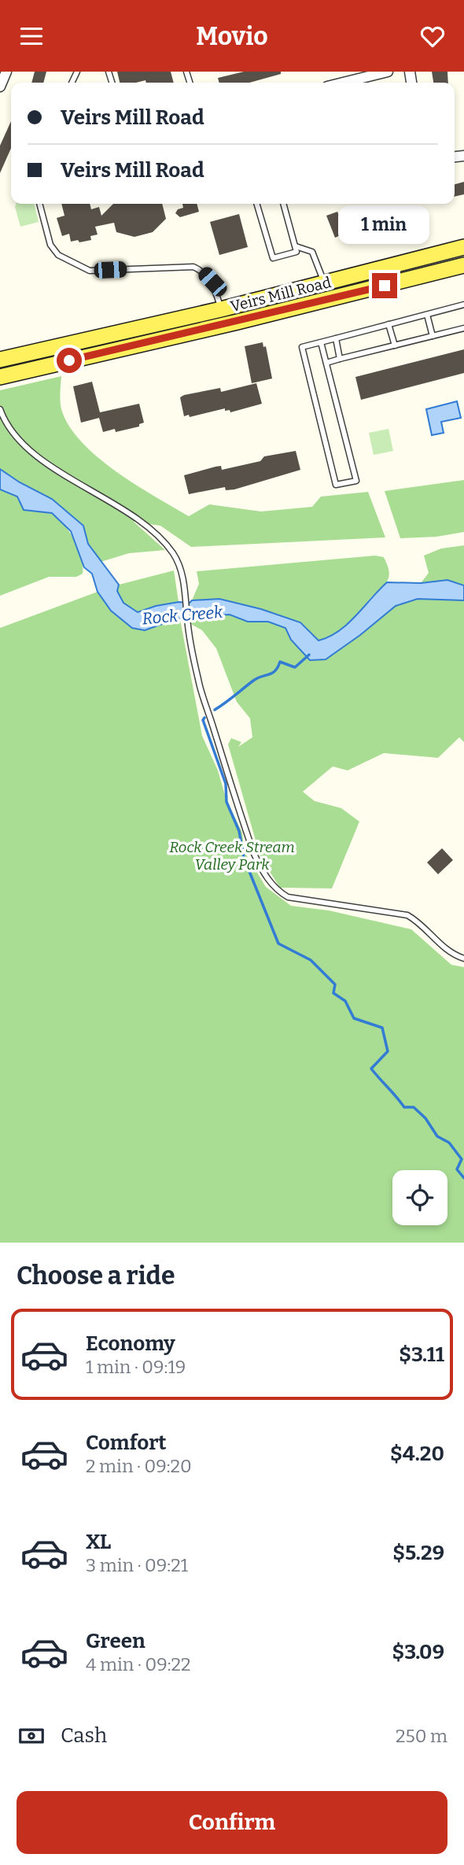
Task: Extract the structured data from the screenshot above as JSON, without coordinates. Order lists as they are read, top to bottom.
{
  "streets": {
    "main road": ["Veirs Mill Road"]
  },
  "water": ["Rock Creek"],
  "parks": ["Rock Creek Stream Valley Park"],
  "page": {
    "header": "Movio",
    "banner": ["Veirs Mill Road", "Veirs Mill Road"],
    "bubble": "1 min",
    "heading": "Choose a ride",
    "list": [
      {
        "name": "Economy",
        "note": "1 min · 09:19",
        "value": "$3.11"
      },
      {
        "name": "Comfort",
        "note": "2 min · 09:20",
        "value": "$4.20"
      },
      {
        "name": "XL",
        "note": "3 min · 09:21",
        "value": "$5.29"
      },
      {
        "name": "Green",
        "note": "4 min · 09:22",
        "value": "$3.09"
      }
    ],
    "pay": ["Cash", "250 m"],
    "buttons": "Confirm"
  }
}
